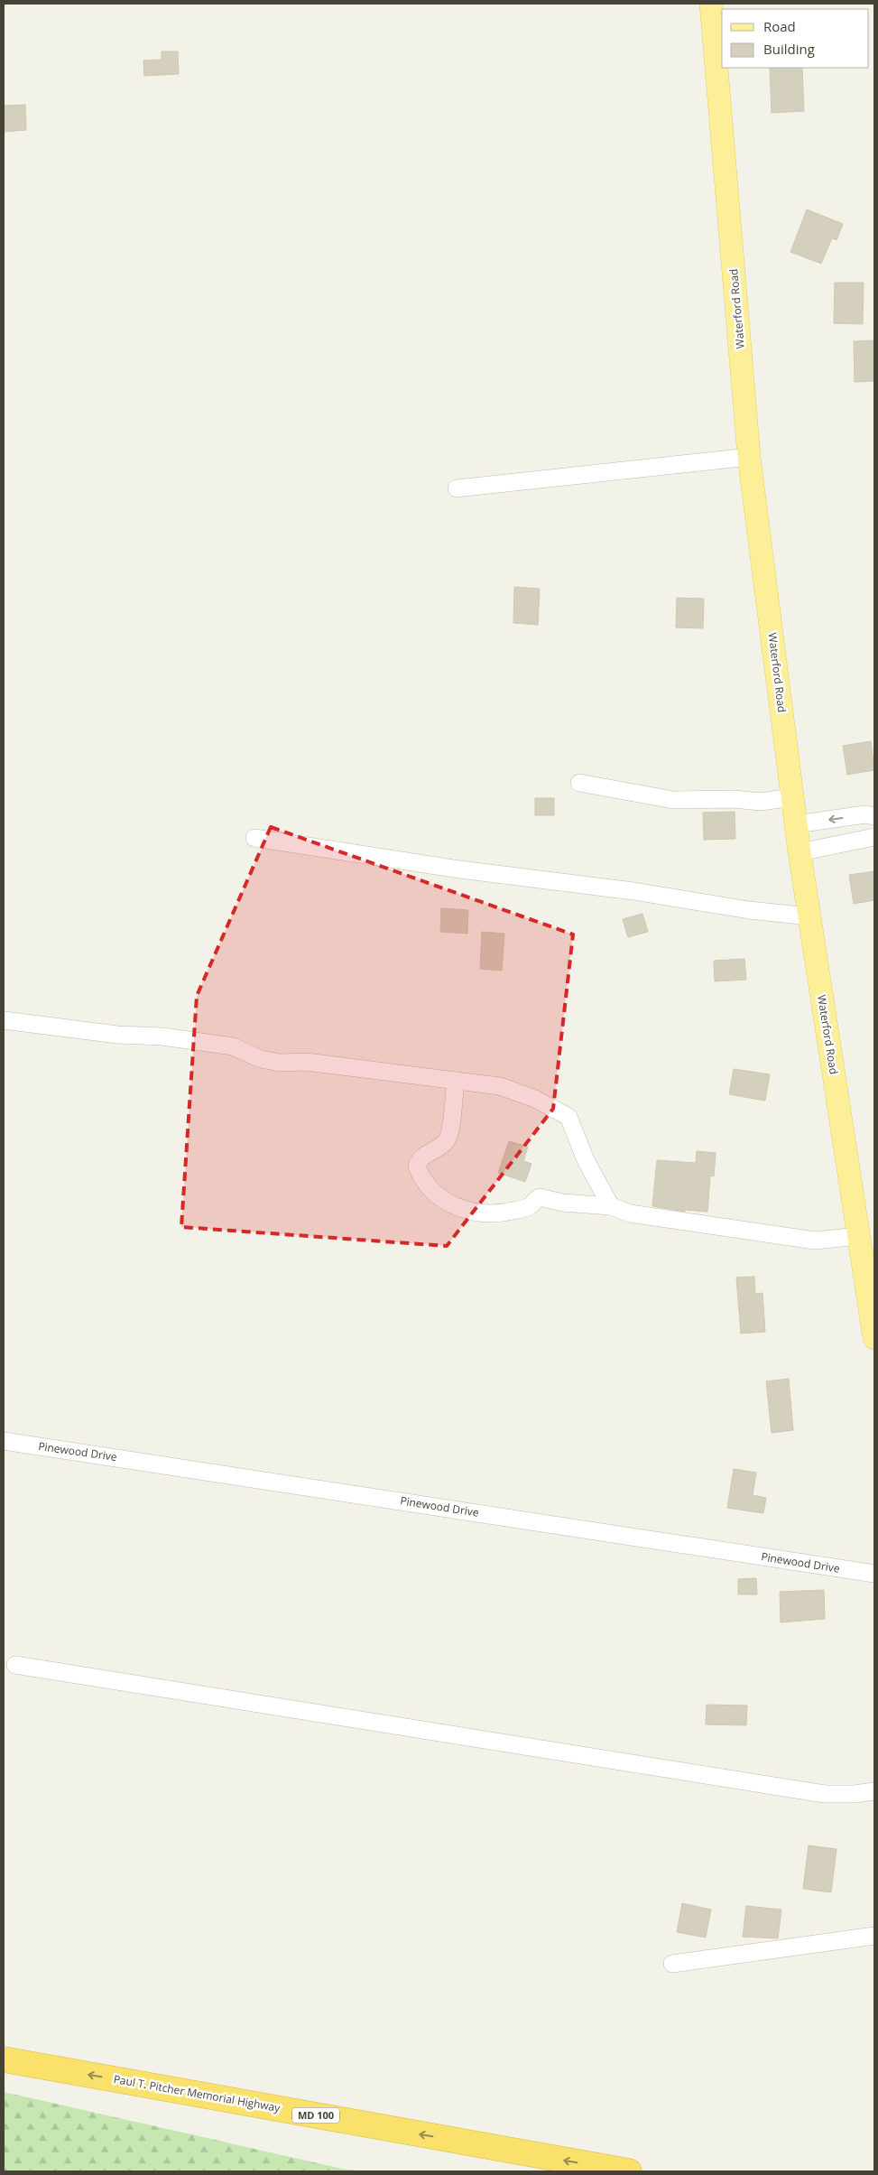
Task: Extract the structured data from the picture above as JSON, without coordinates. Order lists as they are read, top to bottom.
{
  "streets": {
    "highway": ["Paul T. Pitcher Memorial Highway", "MD 100"],
    "main road": ["Waterford Road"],
    "street": ["Pinewood Drive"]
  },
  "one_way": ["Paul T. Pitcher Memorial Highway"],
  "legend": ["Road", "Building"]
}
